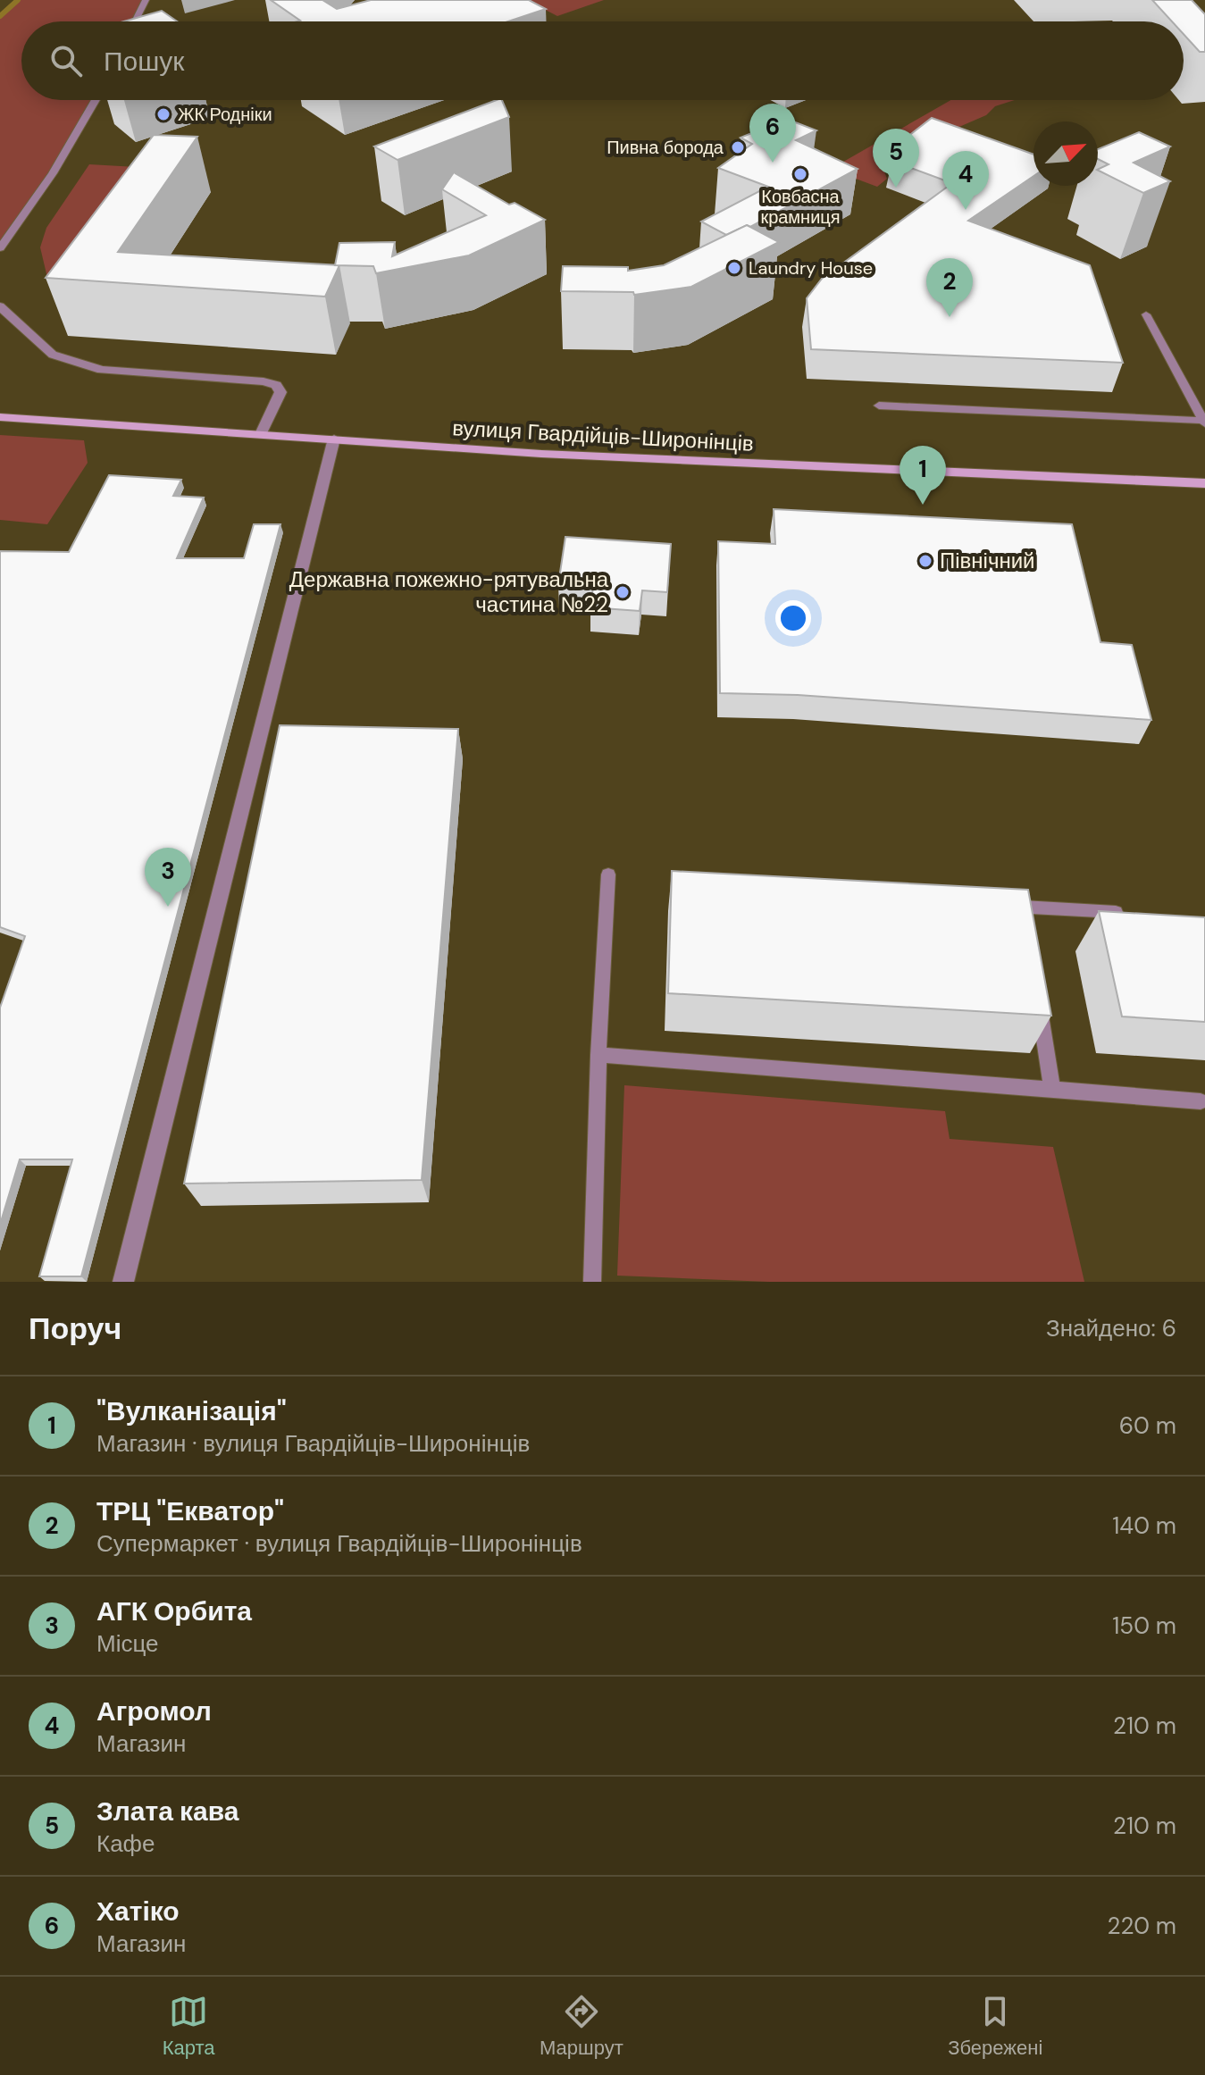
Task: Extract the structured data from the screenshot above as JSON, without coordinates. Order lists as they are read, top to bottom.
{
  "streets": {
    "main road": ["вулиця Гвардійців-Широнінців"]
  },
  "places": [
    "ЖК Родніки",
    "Пивна борода",
    "Ковбасна крамниця",
    "Laundry House",
    "Північний",
    "Державна пожежно-рятувальна частина №22"
  ],
  "north": "top right",
  "page": {
    "search": "Пошук",
    "pins": [
      "6",
      "5",
      "4",
      "2",
      "1",
      "3"
    ],
    "heading": ["Поруч", "Знайдено: 6"],
    "list": [
      {
        "mark": "1",
        "name": "\"Вулканізація\"",
        "note": "Магазин · вулиця Гвардійців-Широнінців",
        "value": "60 m"
      },
      {
        "mark": "2",
        "name": "ТРЦ \"Екватор\"",
        "note": "Супермаркет · вулиця Гвардійців-Широнінців",
        "value": "140 m"
      },
      {
        "mark": "3",
        "name": "АГК Орбита",
        "note": "Місце",
        "value": "150 m"
      },
      {
        "mark": "4",
        "name": "Агромол",
        "note": "Магазин",
        "value": "210 m"
      },
      {
        "mark": "5",
        "name": "Злата кава",
        "note": "Кафе",
        "value": "210 m"
      },
      {
        "mark": "6",
        "name": "Хатіко",
        "note": "Магазин",
        "value": "220 m"
      }
    ],
    "nav": ["Карта", "Маршрут", "Збережені"]
  }
}
